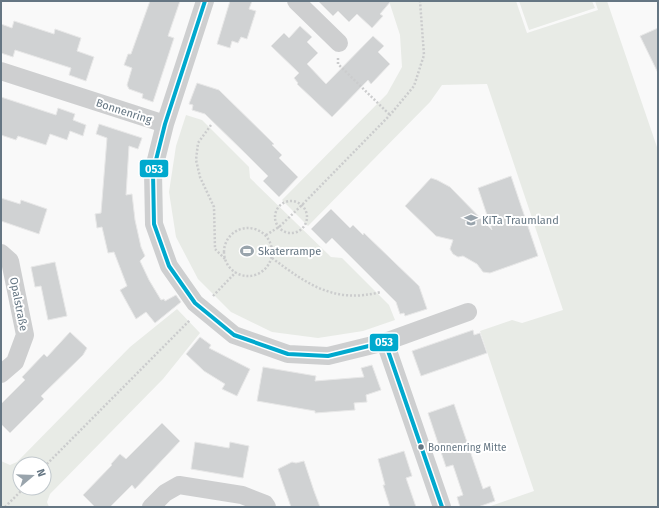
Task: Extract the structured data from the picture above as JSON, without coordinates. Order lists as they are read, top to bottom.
{
  "streets": {
    "street": ["Bonnenring", "Opalstraße"]
  },
  "places": {
    "school or university": ["KiTa Traumland"],
    "sports": ["Skaterrampe"],
    "other": ["Bonnenring Mitte"]
  },
  "lines": ["transit line 053"],
  "north": "right"
}
